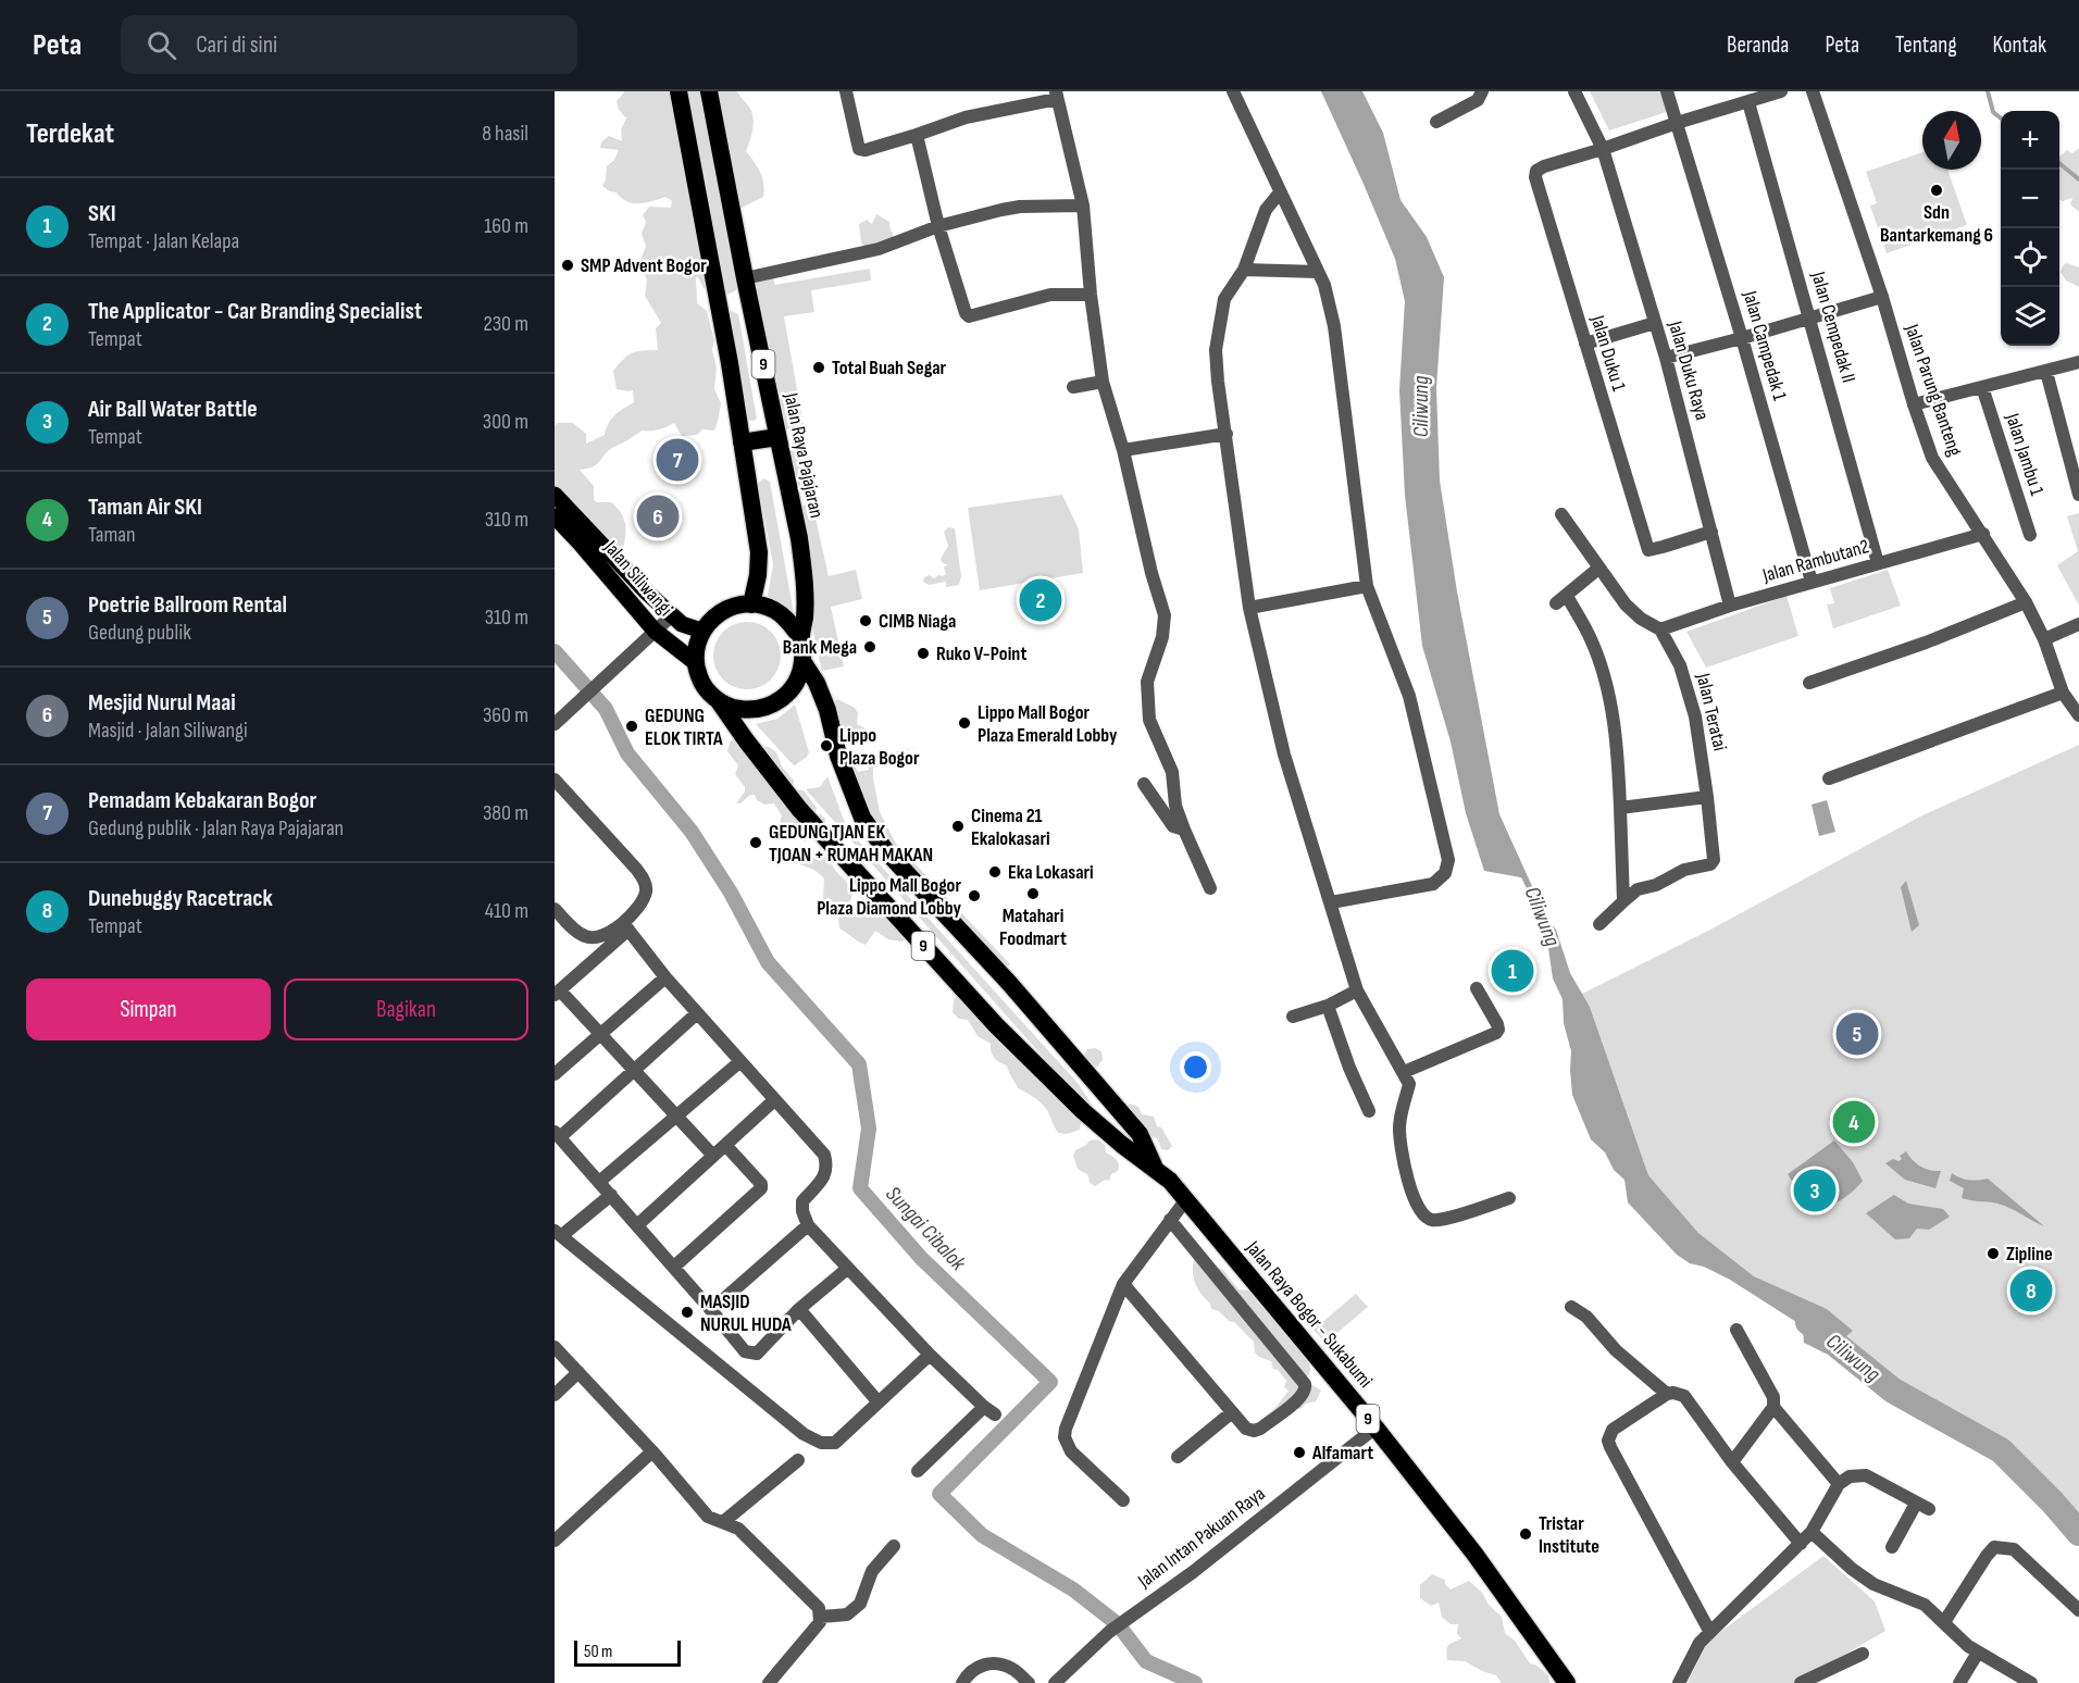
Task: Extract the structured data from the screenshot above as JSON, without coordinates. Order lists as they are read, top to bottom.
{
  "streets": {
    "highway": ["9", "Jalan Raya Pajajaran", "Jalan Raya Bogor - Sukabumi"],
    "main road": ["Jalan Siliwangi"],
    "street": [
      "Jalan Cempedak II",
      "Jalan Campedak 1",
      "Jalan Duku 1",
      "Jalan Duku Raya",
      "Jalan Parung Banteng",
      "Jalan Jambu 1",
      "Jalan Rambutan2",
      "Jalan Teratai",
      "Jalan Intan Pakuan Raya"
    ]
  },
  "crossings": [
    ["Jalan Cempedak II", "Jalan Rambutan2"],
    ["Jalan Campedak 1", "Jalan Rambutan2"],
    ["Jalan Duku 1", "Jalan Duku Raya"],
    ["9", "Jalan Raya Pajajaran"],
    ["9", "Jalan Siliwangi"],
    ["9", "Jalan Raya Bogor - Sukabumi"],
    ["Jalan Duku Raya", "Jalan Rambutan2"],
    ["Jalan Parung Banteng", "Jalan Rambutan2"],
    ["Jalan Raya Pajajaran", "Jalan Siliwangi"],
    ["Jalan Raya Pajajaran", "Jalan Raya Bogor - Sukabumi"],
    ["Jalan Rambutan2", "Jalan Teratai"],
    ["Jalan Siliwangi", "Jalan Raya Bogor - Sukabumi"],
    ["Jalan Raya Bogor - Sukabumi", "Jalan Intan Pakuan Raya"]
  ],
  "water": ["Ciliwung", "Sungai Cibalok"],
  "places": [
    "Sdn Bantarkemang 6",
    "SMP Advent Bogor",
    "Total Buah Segar",
    "CIMB Niaga",
    "Bank Mega",
    "Ruko V-Point",
    "Lippo Mall Bogor Plaza Emerald Lobby",
    "GEDUNG ELOK TIRTA",
    "Lippo Plaza Bogor",
    "Cinema 21 Ekalokasari",
    "GEDUNG TJAN EK TJOAN + RUMAH MAKAN",
    "Eka Lokasari",
    "Matahari Foodmart",
    "Lippo Mall Bogor Plaza Diamond Lobby",
    "Zipline",
    "MASJID NURUL HUDA",
    "Alfamart",
    "Tristar Institute"
  ],
  "scale_bar": "50 m",
  "north": "top",
  "page": {
    "header": "Peta",
    "search": "Cari di sini",
    "nav": [
      "Beranda",
      "Peta",
      "Tentang",
      "Kontak"
    ],
    "heading": ["Terdekat", "8 hasil"],
    "map_buttons": ["+", "−"],
    "list": [
      {
        "mark": "1",
        "name": "SKI",
        "note": "Tempat · Jalan Kelapa",
        "value": "160 m"
      },
      {
        "mark": "2",
        "name": "The Applicator - Car Branding Specialist",
        "note": "Tempat",
        "value": "230 m"
      },
      {
        "mark": "3",
        "name": "Air Ball Water Battle",
        "note": "Tempat",
        "value": "300 m"
      },
      {
        "mark": "4",
        "name": "Taman Air SKI",
        "note": "Taman",
        "value": "310 m"
      },
      {
        "mark": "5",
        "name": "Poetrie Ballroom Rental",
        "note": "Gedung publik",
        "value": "310 m"
      },
      {
        "mark": "6",
        "name": "Mesjid Nurul Maai",
        "note": "Masjid · Jalan Siliwangi",
        "value": "360 m"
      },
      {
        "mark": "7",
        "name": "Pemadam Kebakaran Bogor",
        "note": "Gedung publik · Jalan Raya Pajajaran",
        "value": "380 m"
      },
      {
        "mark": "8",
        "name": "Dunebuggy Racetrack",
        "note": "Tempat",
        "value": "410 m"
      }
    ],
    "pins": [
      "7",
      "6",
      "2",
      "1",
      "5",
      "4",
      "3",
      "8"
    ],
    "buttons": ["Simpan", "Bagikan"],
    "scale": "50 m"
  }
}
